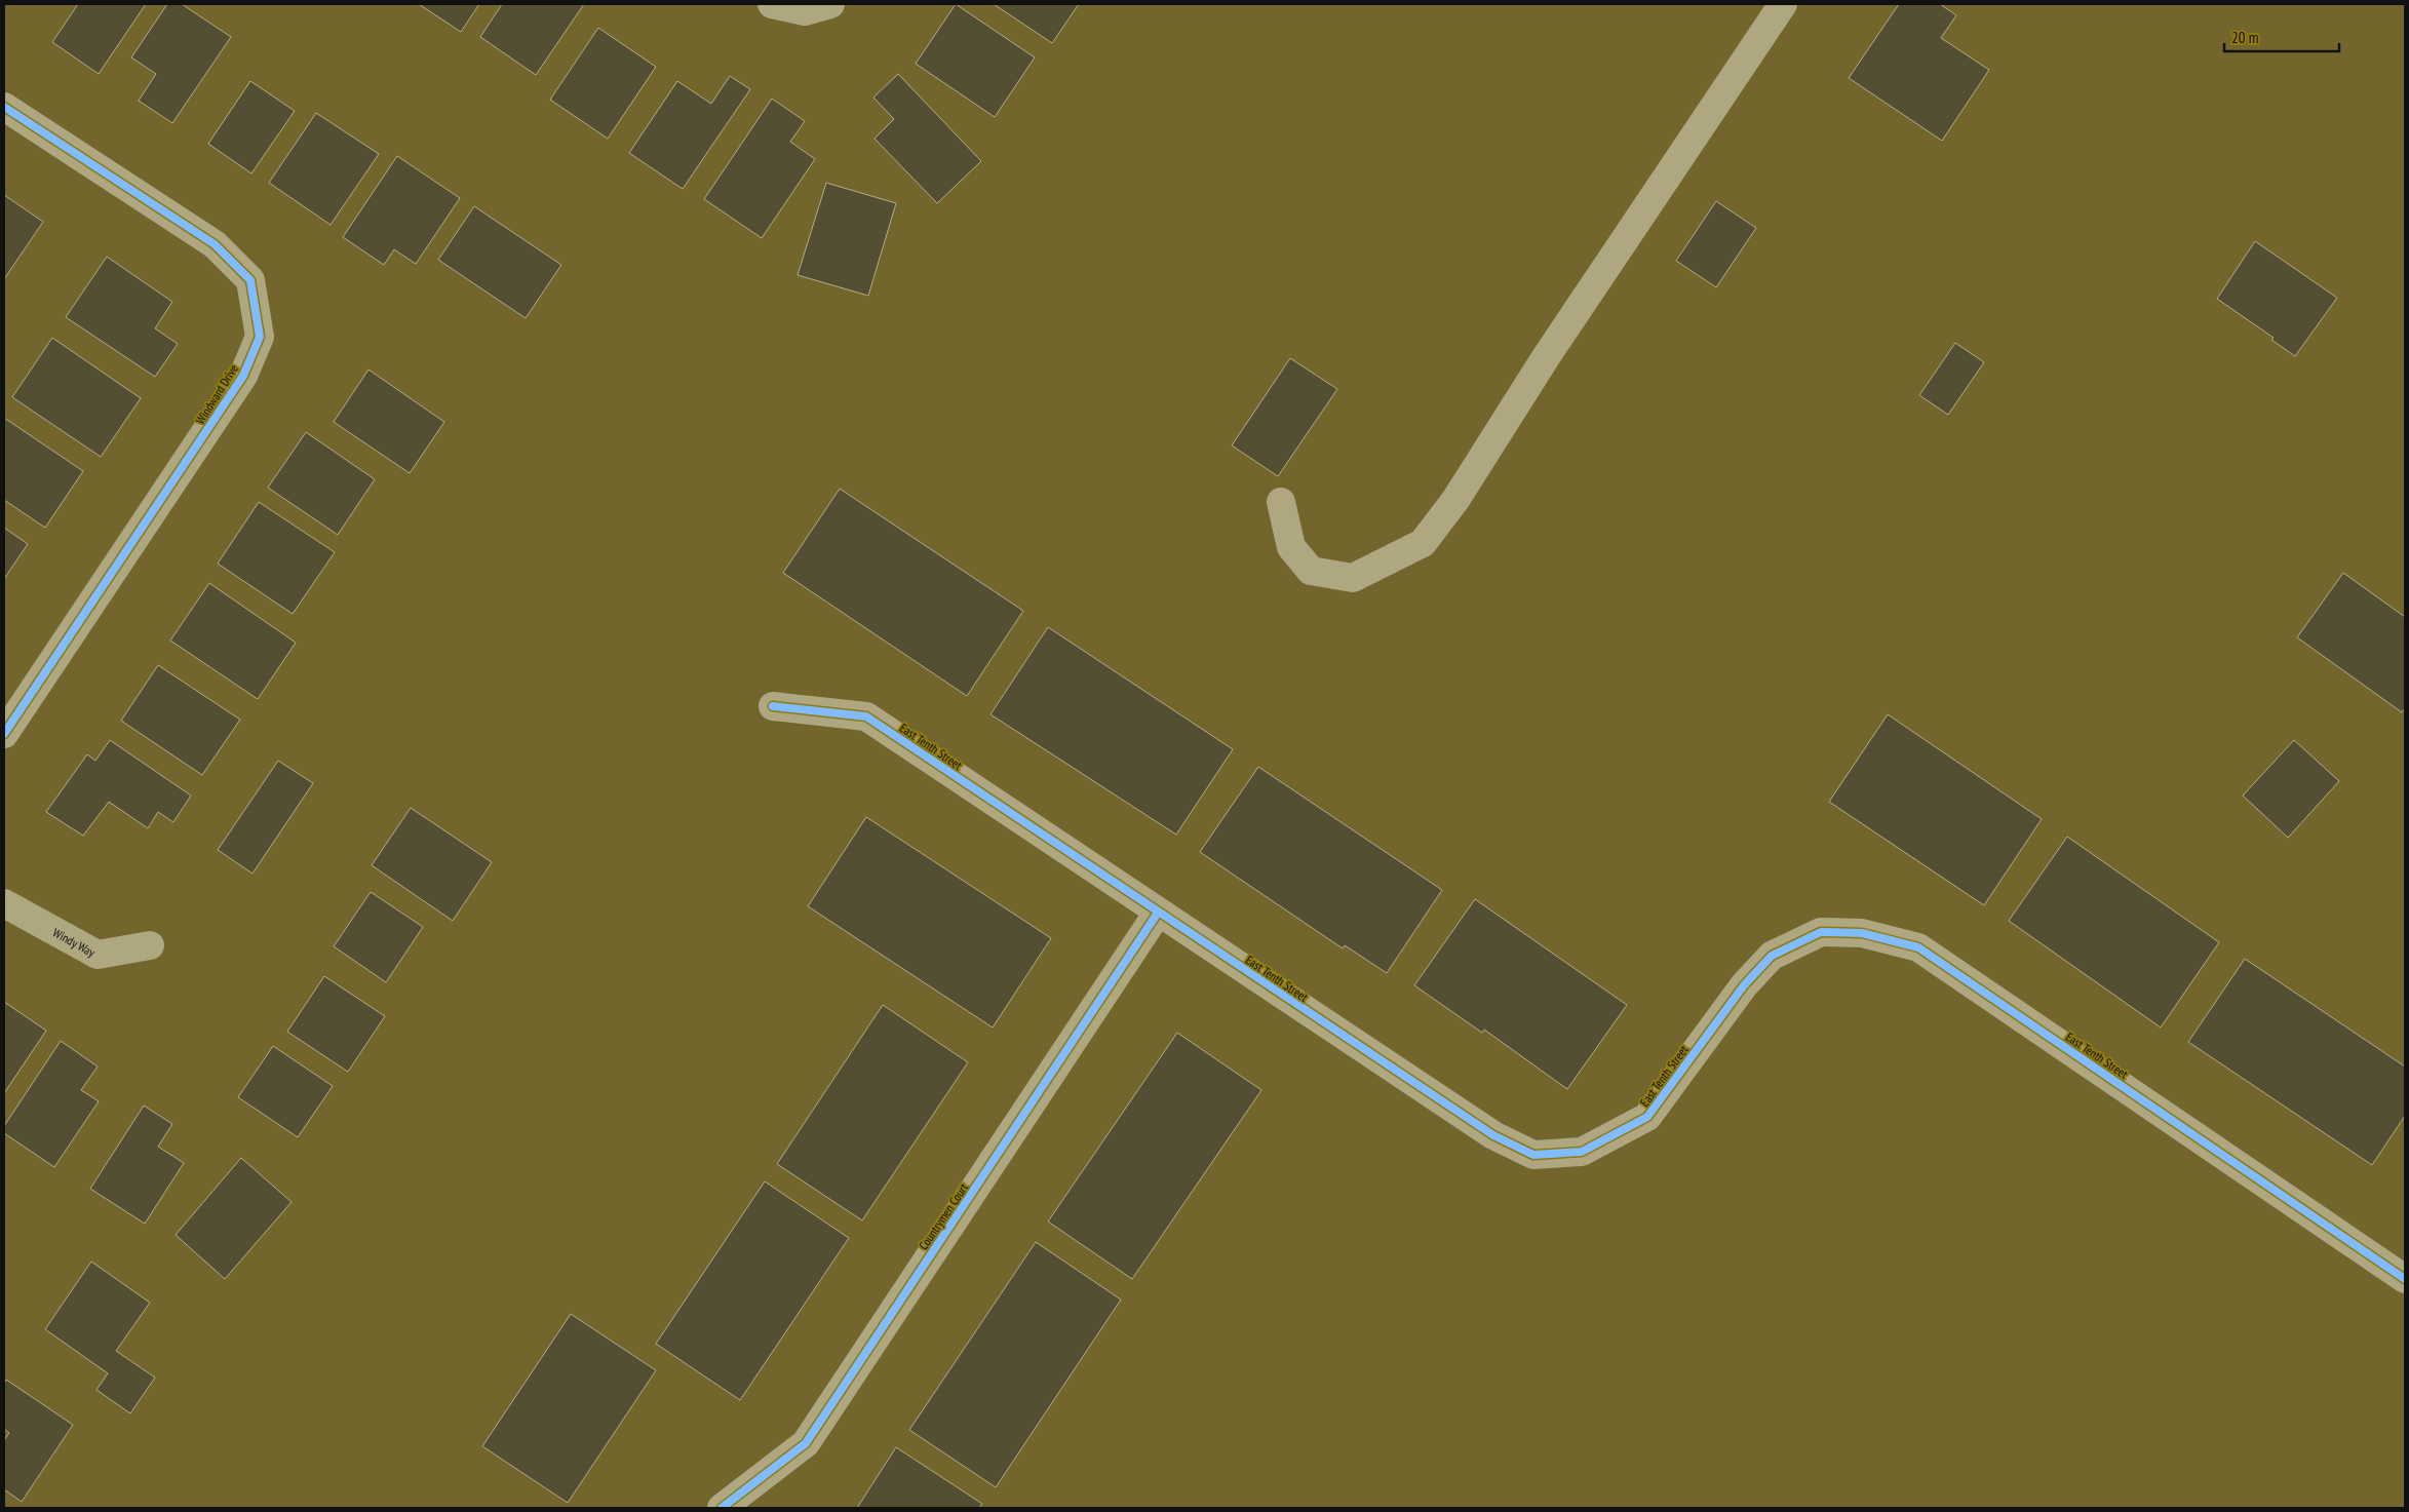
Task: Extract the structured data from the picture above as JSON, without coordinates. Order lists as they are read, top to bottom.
{
  "streets": {
    "street": [
      "Windward Drive",
      "East Tenth Street",
      "Windy Way",
      "Countrymen Court"
    ]
  },
  "crossings": [
    ["East Tenth Street", "Countrymen Court"]
  ],
  "scale_bar": "20 m"
}
